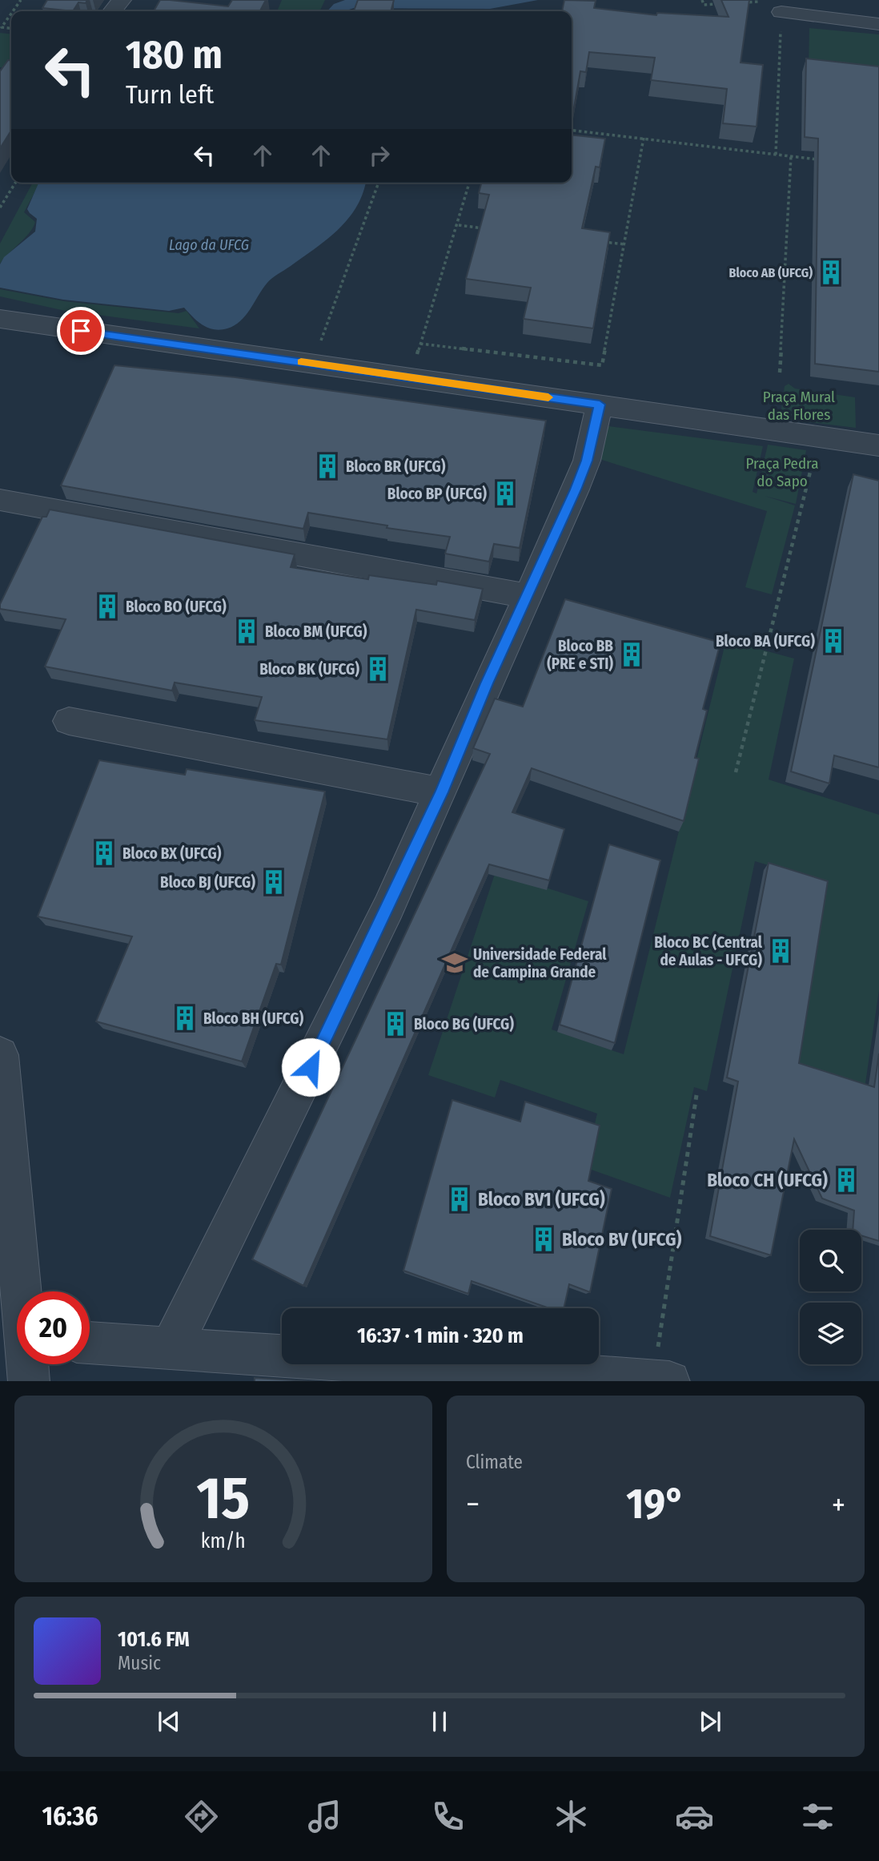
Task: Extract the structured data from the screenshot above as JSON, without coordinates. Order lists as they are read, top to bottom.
{
  "water": ["Lago da UFCG"],
  "parks": ["Praça Mural das Flores", "Praça Pedra do Sapo"],
  "places": {
    "building": [
      "Bloco AB (UFCG)",
      "Bloco BR (UFCG)",
      "Bloco BP (UFCG)",
      "Bloco BO (UFCG)",
      "Bloco BM (UFCG)",
      "Bloco BA (UFCG)",
      "Bloco BB (PRE e STI)",
      "Bloco BK (UFCG)",
      "Bloco BX (UFCG)",
      "Bloco BJ (UFCG)",
      "Bloco BC (Central de Aulas - UFCG)",
      "Bloco BH (UFCG)",
      "Bloco BG (UFCG)",
      "Bloco CH (UFCG)",
      "Bloco BV1 (UFCG)",
      "Bloco BV (UFCG)"
    ],
    "school or university": ["Universidade Federal de Campina Grande"]
  },
  "page": {
    "turn": ["180 m", "Turn left"],
    "limit": "20",
    "trip": "16:37 · 1 min · 320 m",
    "tile": "Climate",
    "heat": ["−", "19°", "+"],
    "song": ["101.6 FM", "Music"],
    "tabs": "16:36",
    "gauge": ["15", "km/h"]
  }
}
